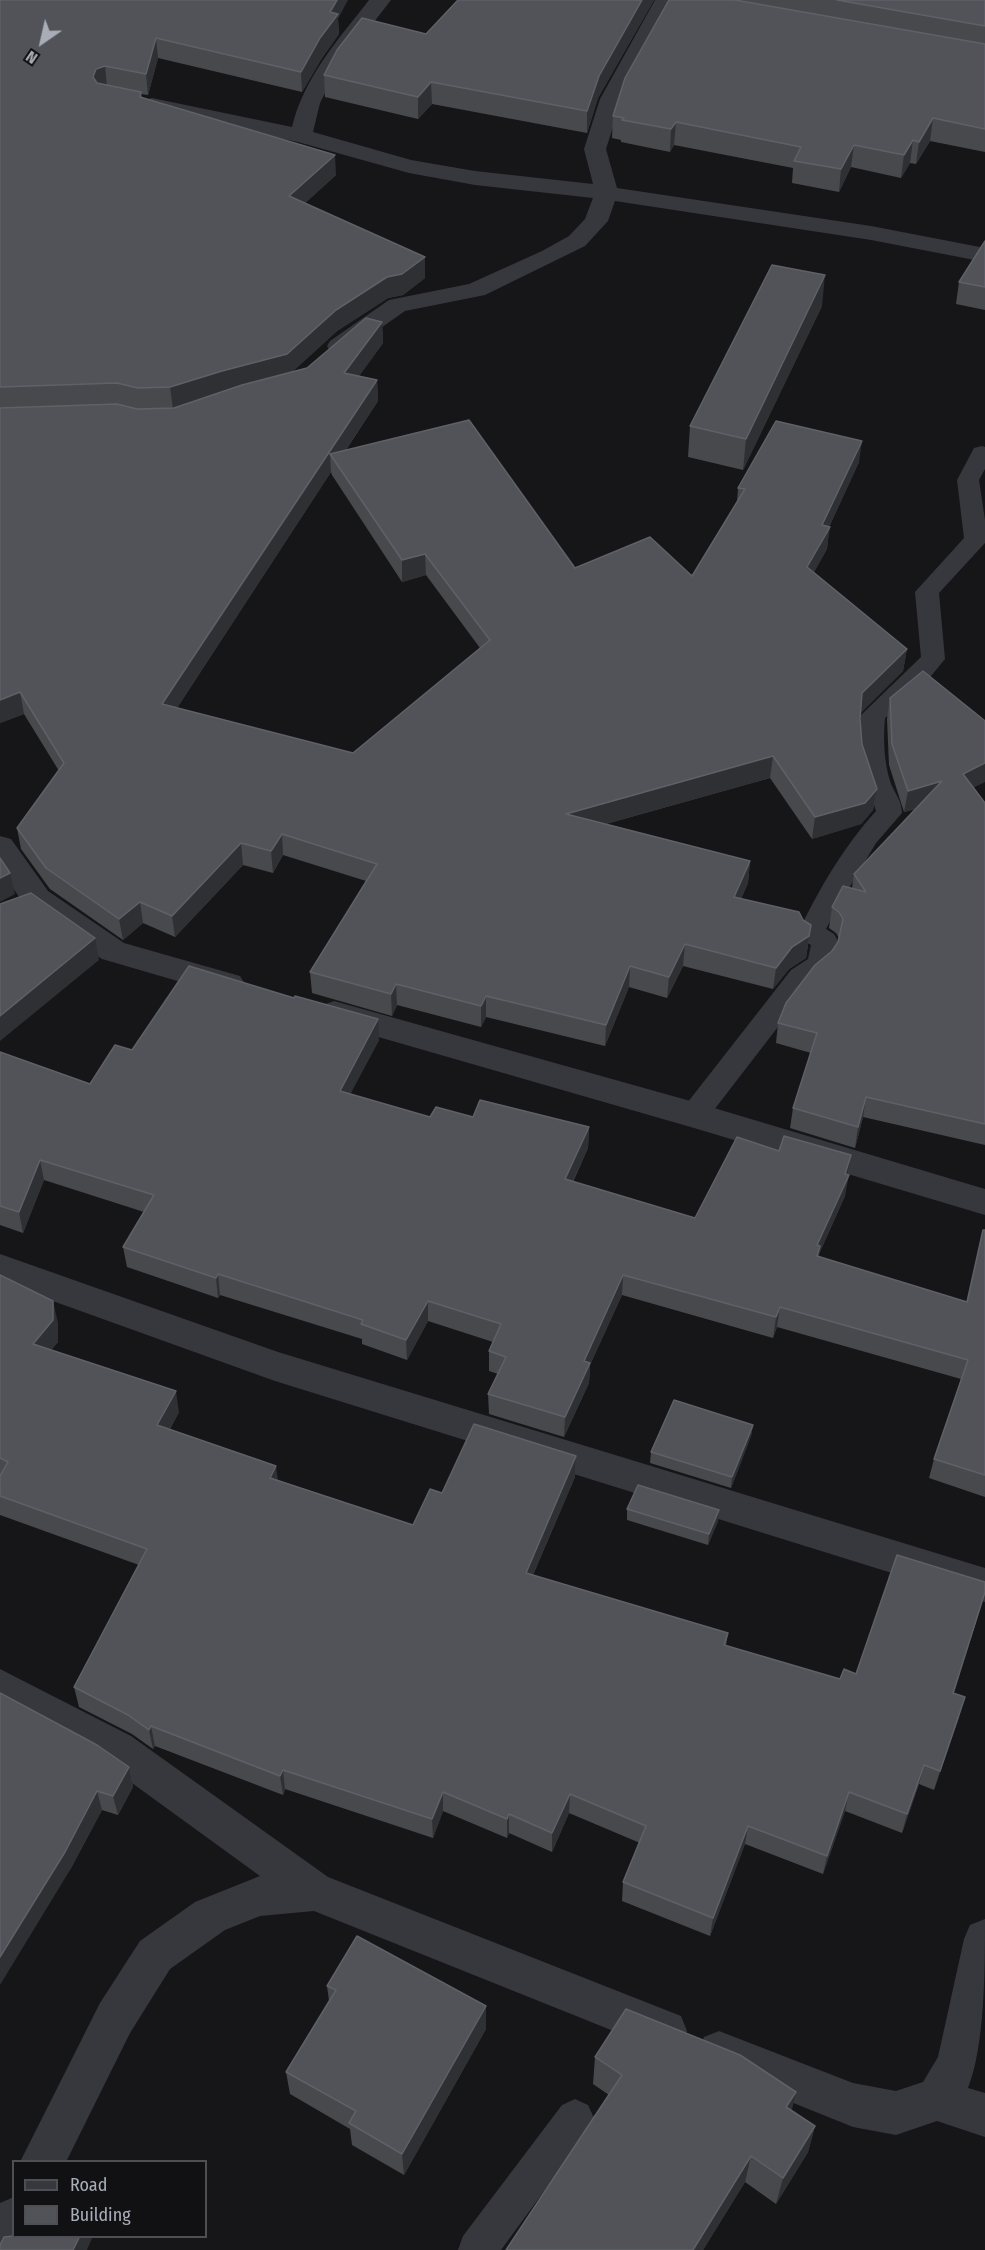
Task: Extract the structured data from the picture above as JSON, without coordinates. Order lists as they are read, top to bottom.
{
  "legend": ["Road", "Building"],
  "north": "bottom left"
}
